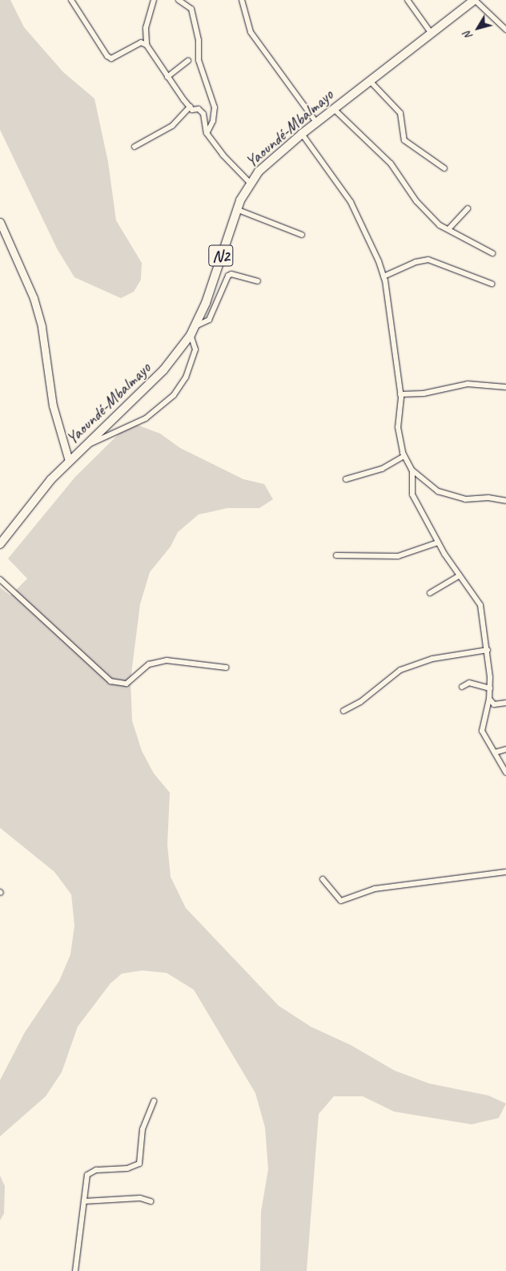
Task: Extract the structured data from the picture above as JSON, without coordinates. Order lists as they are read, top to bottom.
{
  "streets": {
    "highway": ["Yaoundé-Mbalmayo", "N2"]
  },
  "north": "bottom left"
}
